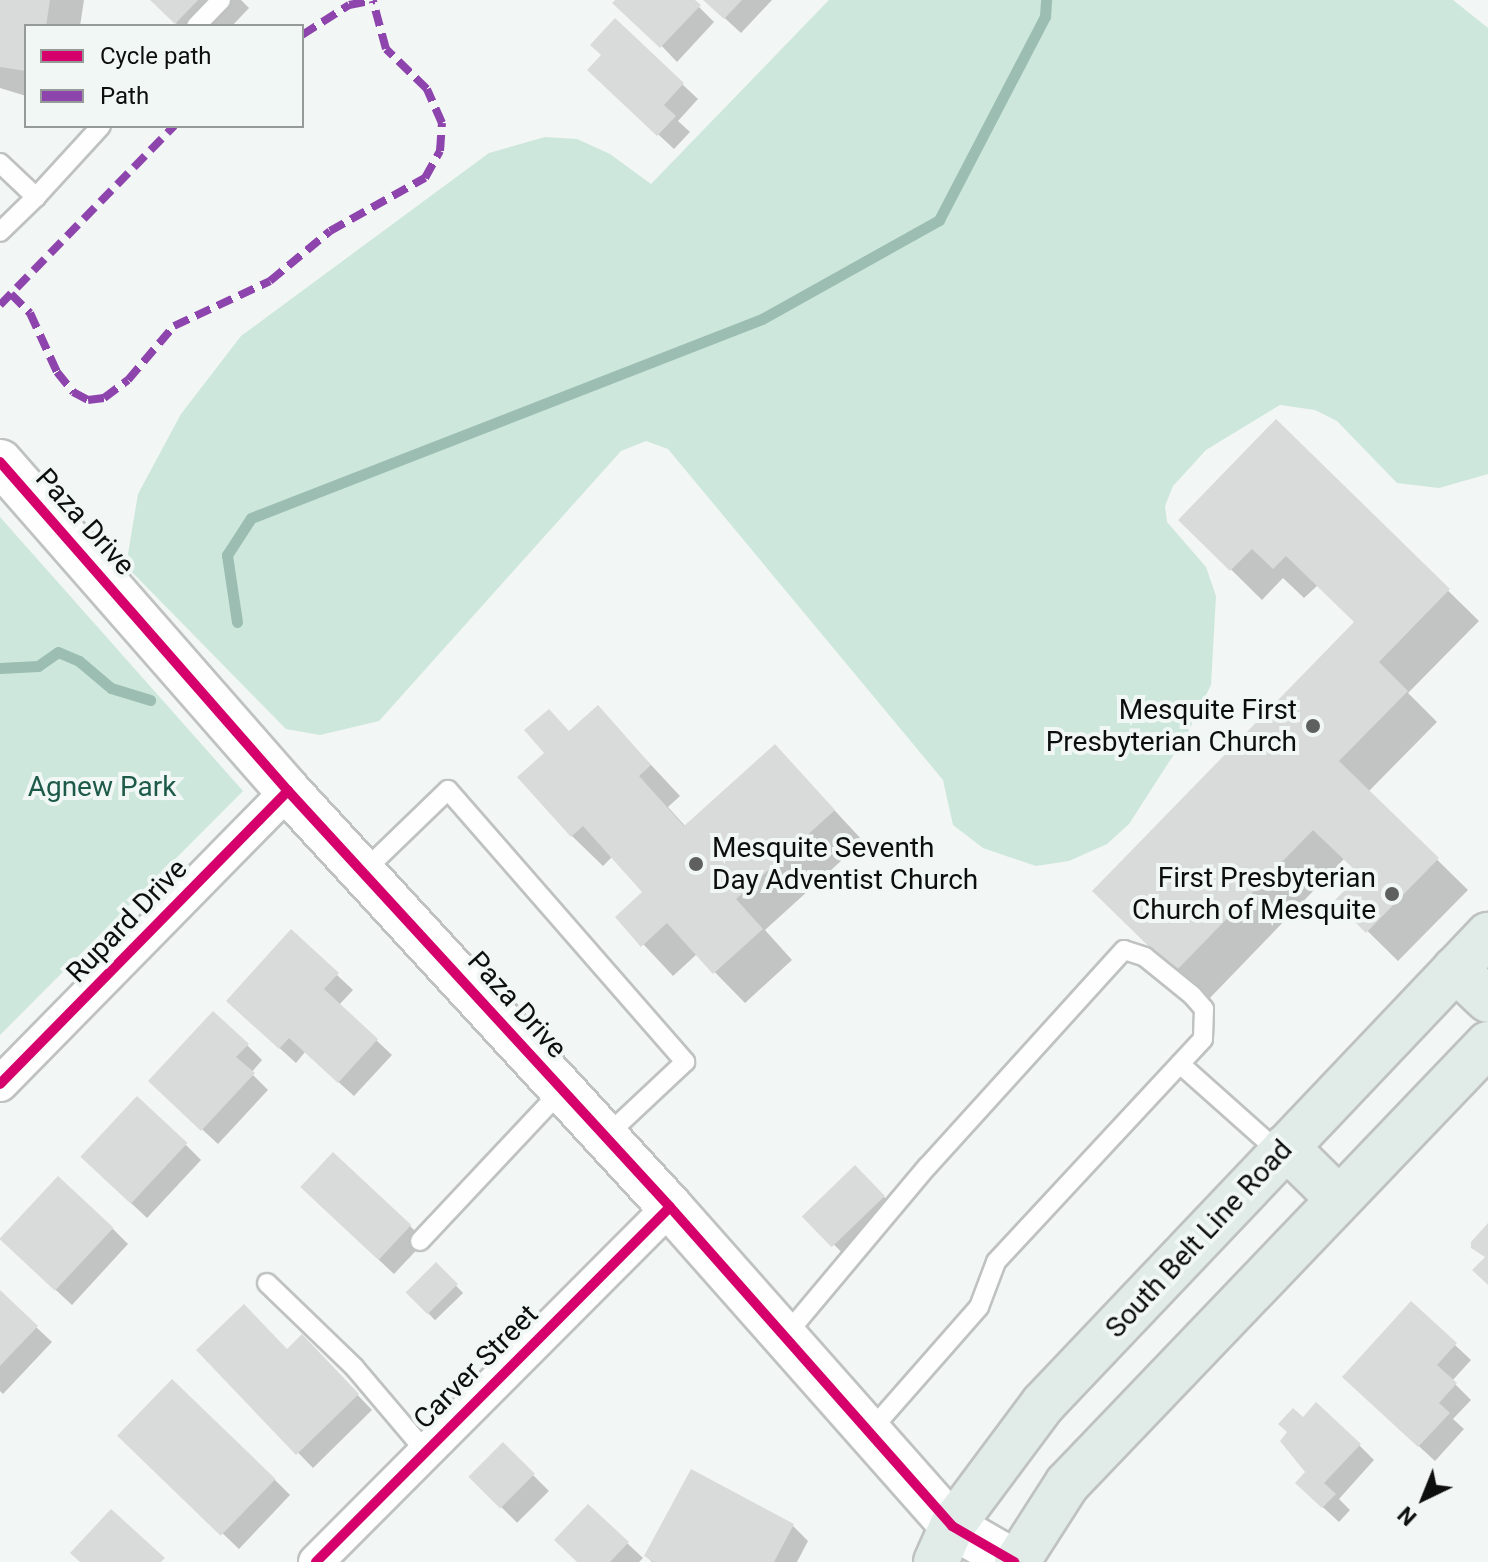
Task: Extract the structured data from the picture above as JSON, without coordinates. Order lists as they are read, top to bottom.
{
  "streets": {
    "main road": ["South Belt Line Road"],
    "street": ["Paza Drive", "Rupard Drive", "Carver Street"]
  },
  "crossings": [
    ["Paza Drive", "Rupard Drive"],
    ["Paza Drive", "South Belt Line Road"],
    ["Paza Drive", "Carver Street"]
  ],
  "parks": ["Agnew Park"],
  "places": ["Mesquite First Presbyterian Church", "Mesquite Seventh Day Adventist Church", "First Presbyterian Church of Mesquite"],
  "legend": ["Cycle path", "Path"],
  "north": "bottom left"
}
